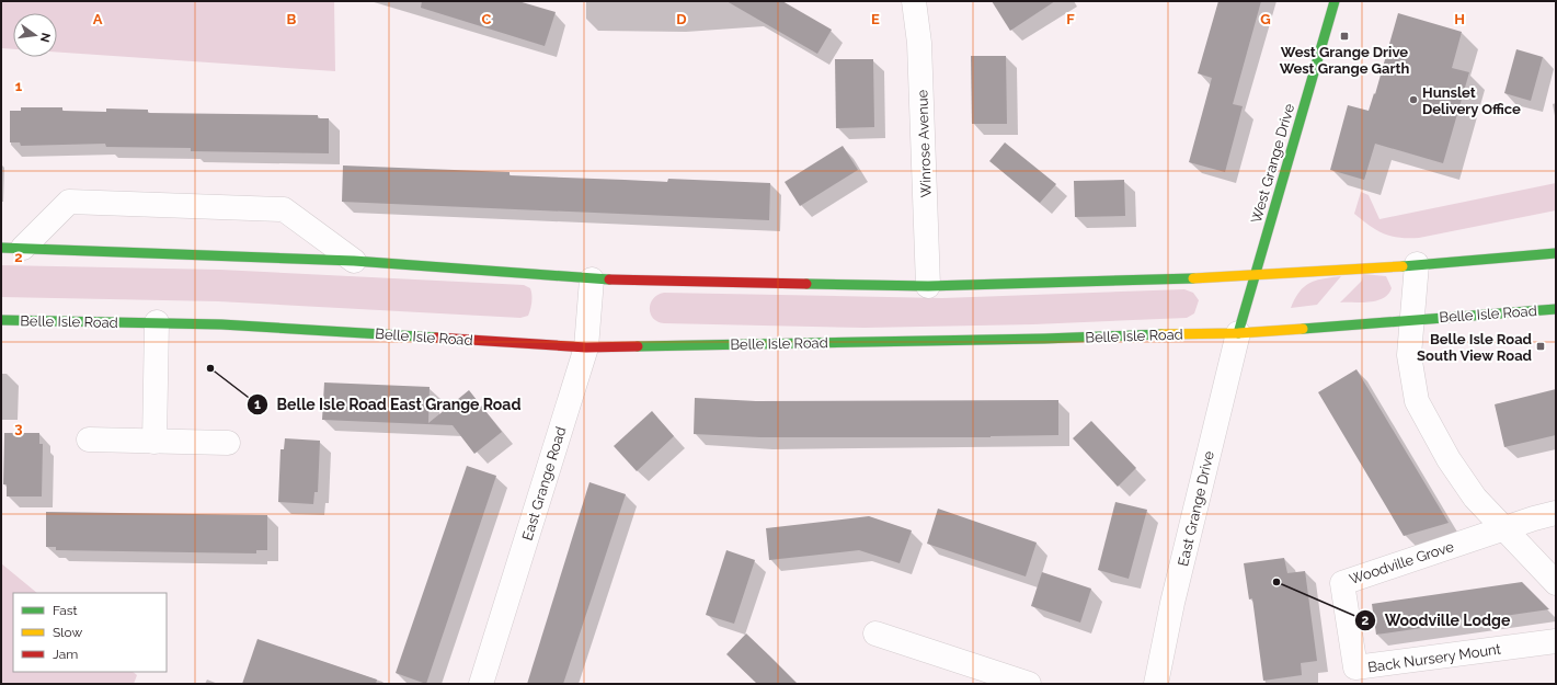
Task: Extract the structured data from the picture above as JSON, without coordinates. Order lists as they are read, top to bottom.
{
  "streets": {
    "street": [
      "Winrose Avenue",
      "West Grange Drive",
      "Belle Isle Road",
      "East Grange Road",
      "East Grange Drive",
      "Woodville Grove",
      "Back Nursery Mount"
    ]
  },
  "crossings": [
    ["West Grange Drive", "Belle Isle Road"],
    ["West Grange Drive", "East Grange Drive"],
    ["Belle Isle Road", "East Grange Road"],
    ["Belle Isle Road", "East Grange Drive"],
    ["Woodville Grove", "Back Nursery Mount"]
  ],
  "places": {
    "transit": ["West Grange Drive West Grange Garth", "Belle Isle Road South View Road"],
    "other": ["Hunslet Delivery Office", "Belle Isle Road East Grange Road", "Woodville Lodge"]
  },
  "legend": ["Fast", "Slow", "Jam"],
  "north": "right",
  "grid": {
    "columns": [
      "A",
      "B",
      "C",
      "D",
      "E",
      "F",
      "G",
      "H"
    ],
    "rows": ["1", "2", "3"]
  }
}
